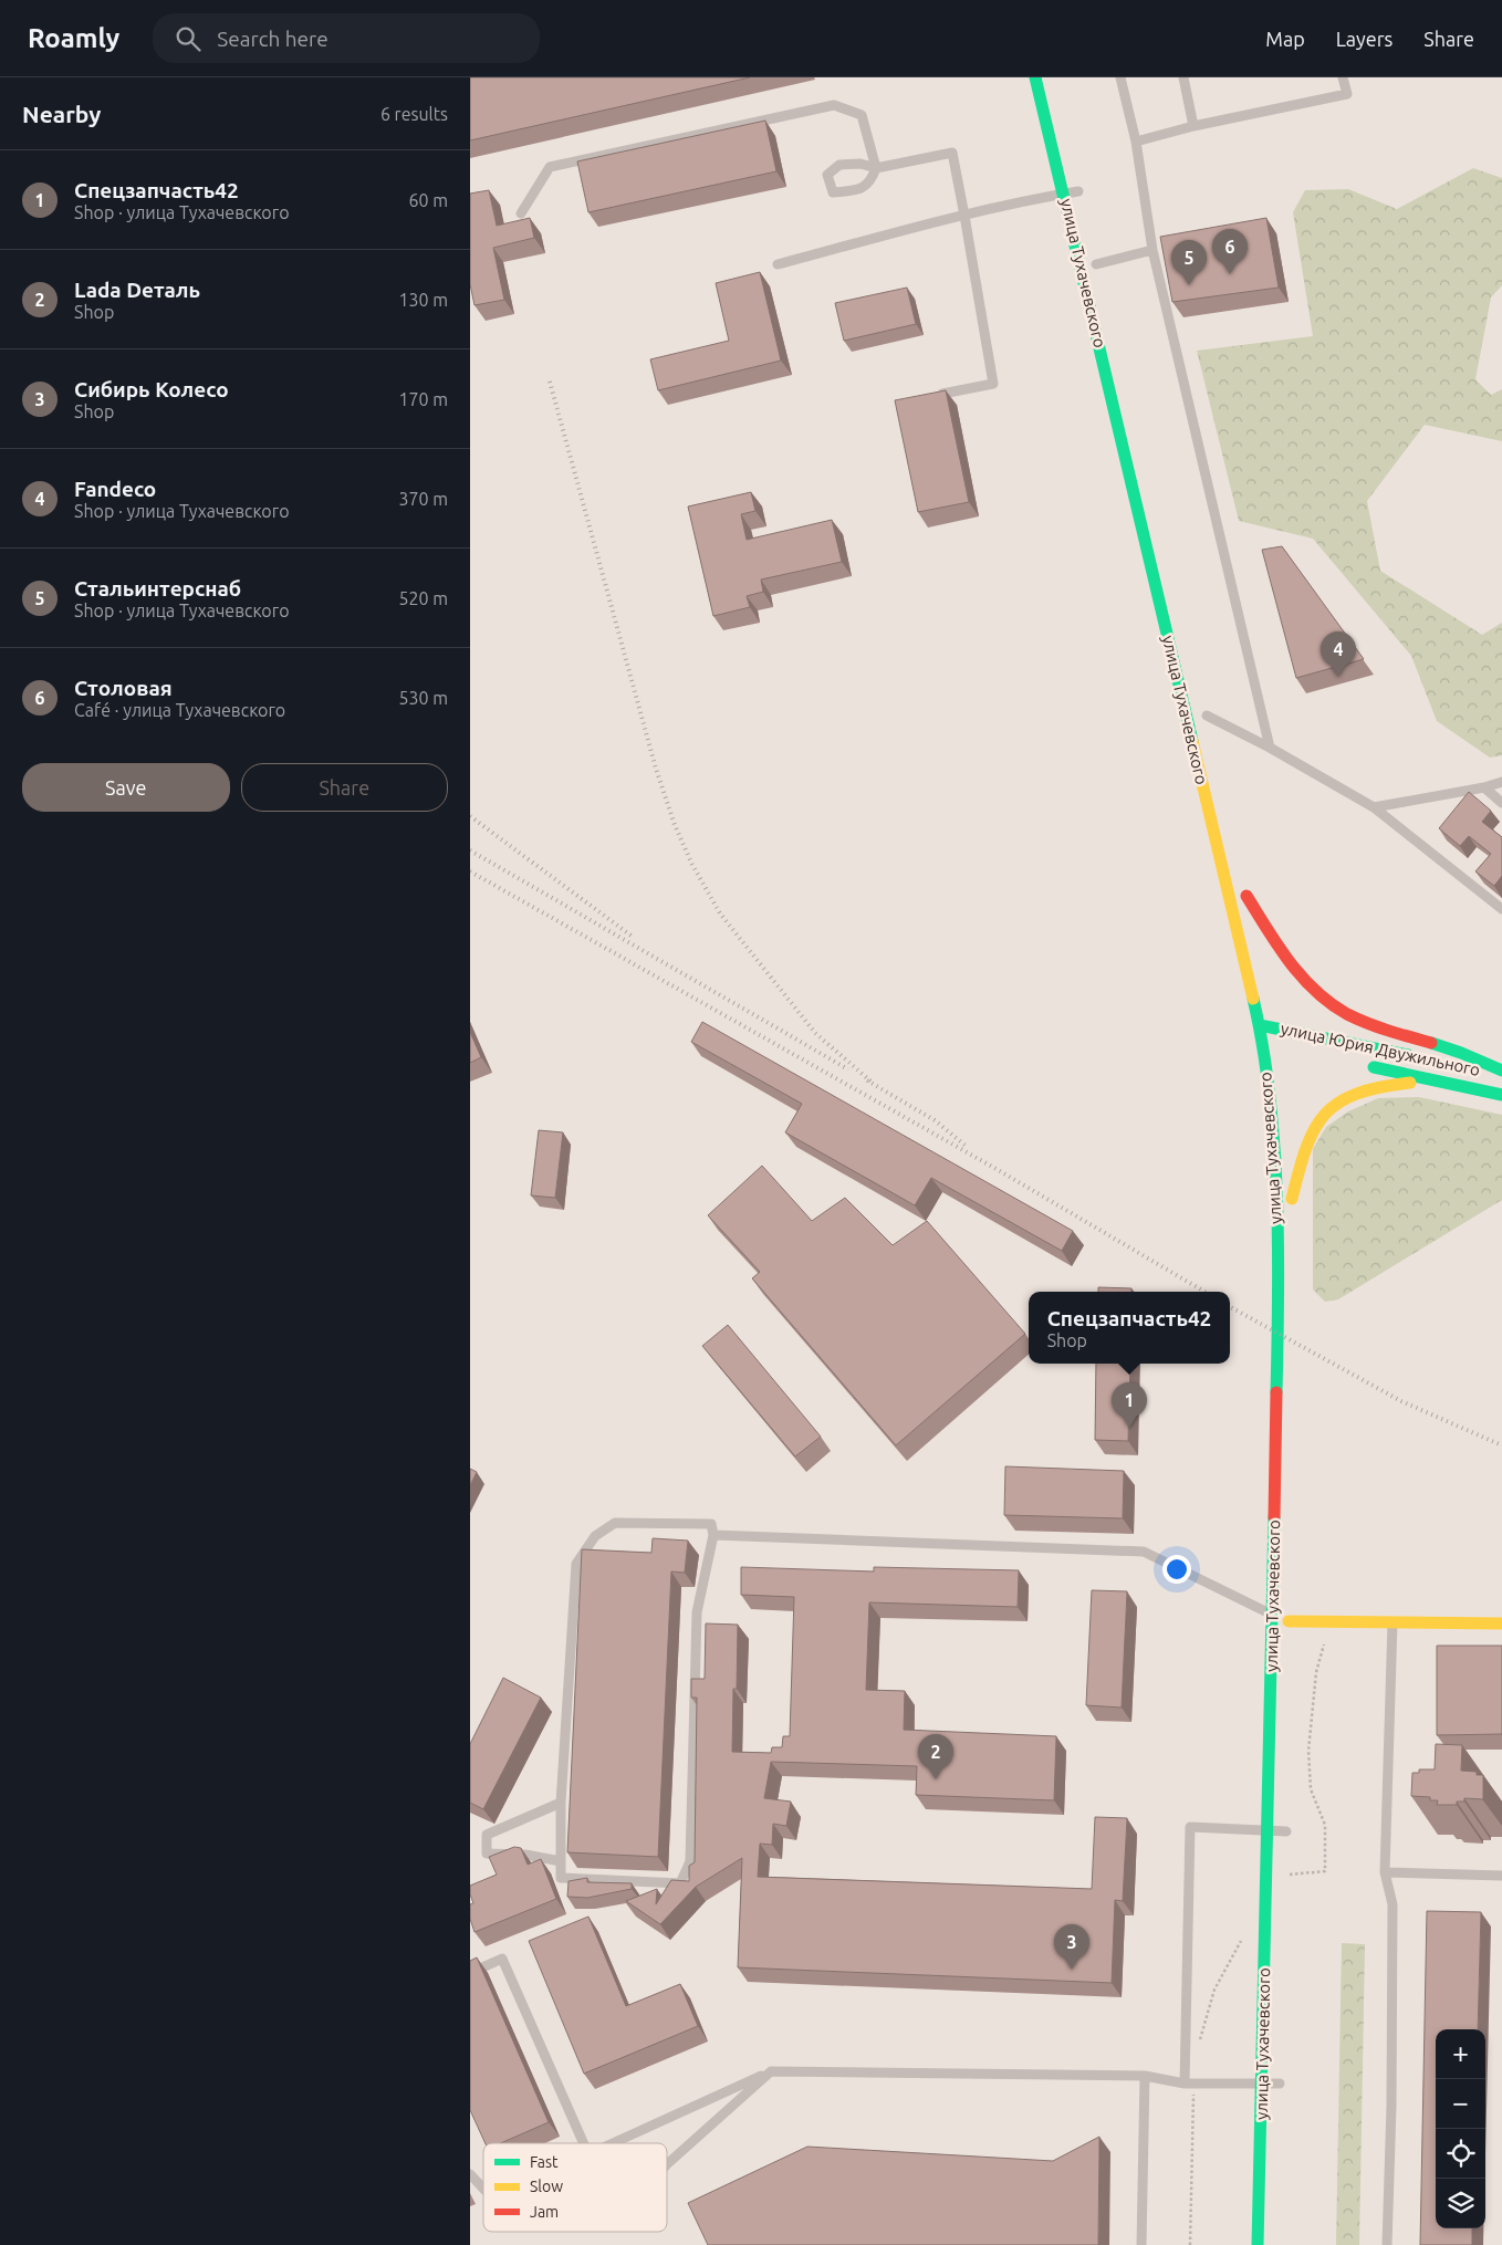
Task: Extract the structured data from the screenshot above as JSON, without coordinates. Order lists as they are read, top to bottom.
{
  "streets": {
    "main road": ["улица Тухачевского", "улица Юрия Двужильного"]
  },
  "crossings": [
    ["улица Тухачевского", "улица Юрия Двужильного"]
  ],
  "legend": ["Fast", "Slow", "Jam"],
  "page": {
    "header": "Roamly",
    "search": "Search here",
    "nav": ["Map", "Layers", "Share"],
    "heading": ["Nearby", "6 results"],
    "list": [
      {
        "mark": "1",
        "name": "Спецзапчасть42",
        "note": "Shop · улица Тухачевского",
        "value": "60 m"
      },
      {
        "mark": "2",
        "name": "Lada Dеталь",
        "note": "Shop",
        "value": "130 m"
      },
      {
        "mark": "3",
        "name": "Сибирь Колесо",
        "note": "Shop",
        "value": "170 m"
      },
      {
        "mark": "4",
        "name": "Fandeco",
        "note": "Shop · улица Тухачевского",
        "value": "370 m"
      },
      {
        "mark": "5",
        "name": "Стальинтерснаб",
        "note": "Shop · улица Тухачевского",
        "value": "520 m"
      },
      {
        "mark": "6",
        "name": "Столовая",
        "note": "Café · улица Тухачевского",
        "value": "530 m"
      }
    ],
    "pins": [
      "6",
      "5",
      "4",
      "1",
      "2",
      "3"
    ],
    "buttons": ["Save", "Share"],
    "popup": ["Спецзапчасть42", "Shop"],
    "map_buttons": ["+", "−"]
  }
}
